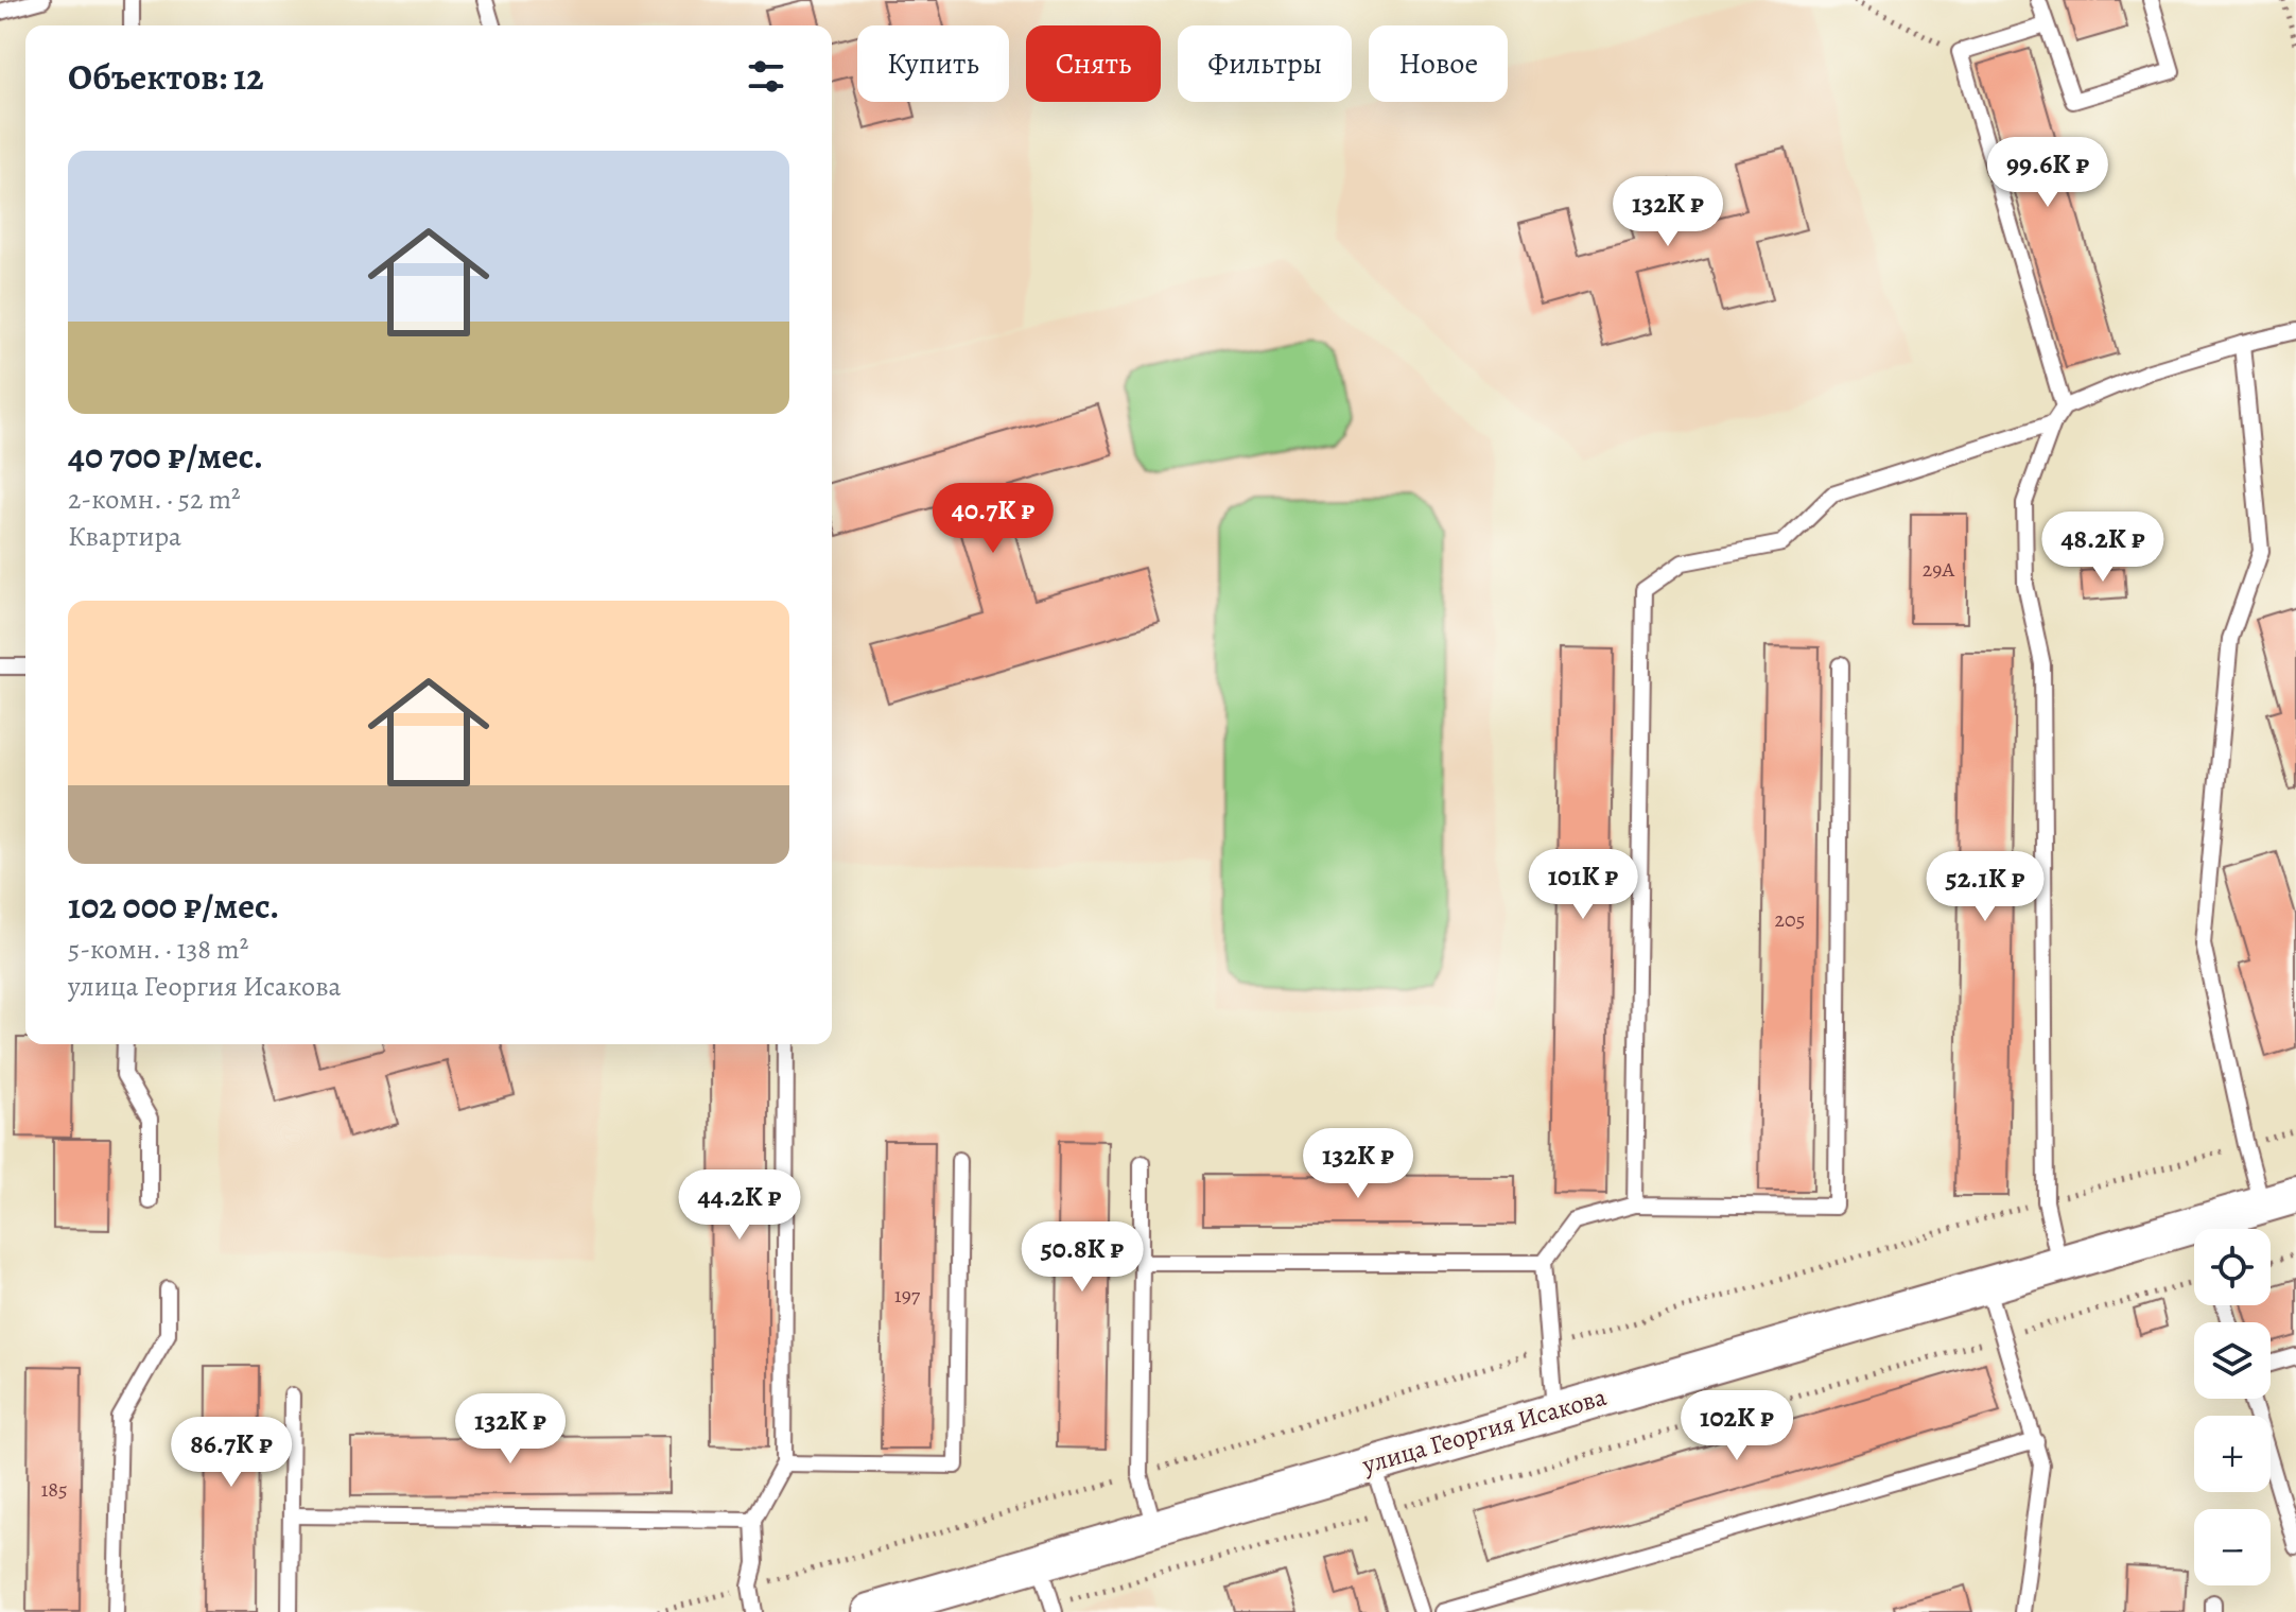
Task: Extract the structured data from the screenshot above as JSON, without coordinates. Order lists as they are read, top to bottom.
{
  "streets": {
    "street": ["улица Георгия Исакова"]
  },
  "house_numbers": [
    "29А",
    "205",
    "197",
    "185"
  ],
  "page": {
    "chip": [
      "Купить",
      "Снять",
      "Фильтры",
      "Новое"
    ],
    "heading": "Объектов: 12",
    "list": [
      {
        "name": "40 700 ₽/мес.",
        "note": "2-комн. · 52 m² · Квартира"
      },
      {
        "name": "102 000 ₽/мес.",
        "note": "5-комн. · 138 m² · улица Георгия Исакова"
      }
    ],
    "price": [
      "99.6K ₽",
      "132K ₽",
      "40.7K ₽",
      "48.2K ₽",
      "101K ₽",
      "52.1K ₽",
      "132K ₽",
      "44.2K ₽",
      "50.8K ₽",
      "102K ₽",
      "132K ₽",
      "86.7K ₽"
    ],
    "map_buttons": ["+", "−"]
  }
}
